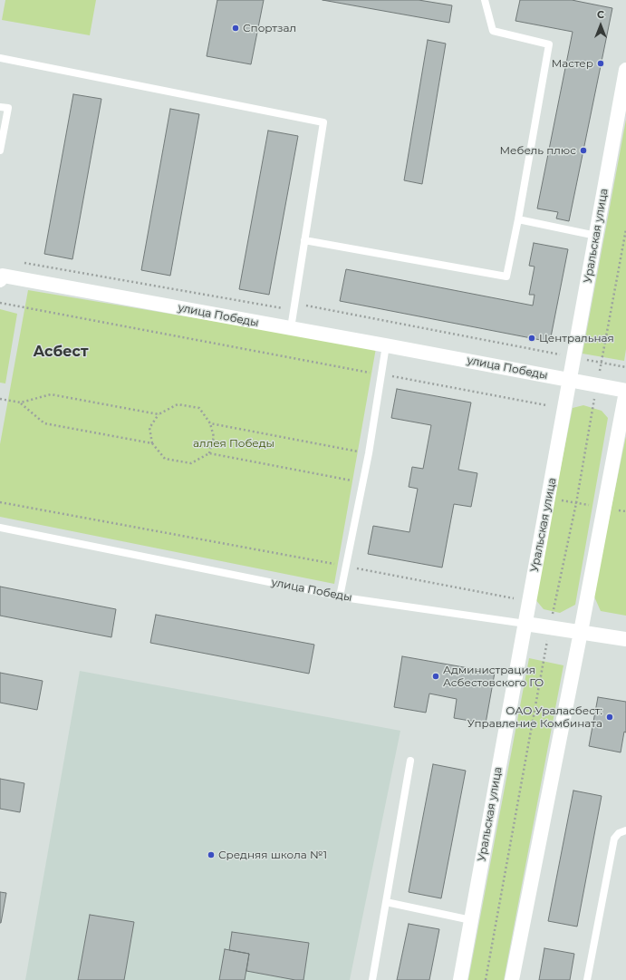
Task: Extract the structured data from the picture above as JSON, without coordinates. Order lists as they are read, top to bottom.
{
  "streets": {
    "street": ["Уральская улица", "улица Победы"]
  },
  "crossings": [
    ["Уральская улица", "улица Победы"]
  ],
  "districts": ["Асбест"],
  "parks": ["аллея Победы"],
  "places": [
    "Спортзал",
    "Мастер",
    "Мебель плюс",
    "Центральная",
    "Администрация Асбестовского ГО",
    "ОАО Ураласбест: Управление Комбината",
    "Средняя школа №1"
  ],
  "north": "top"
}
